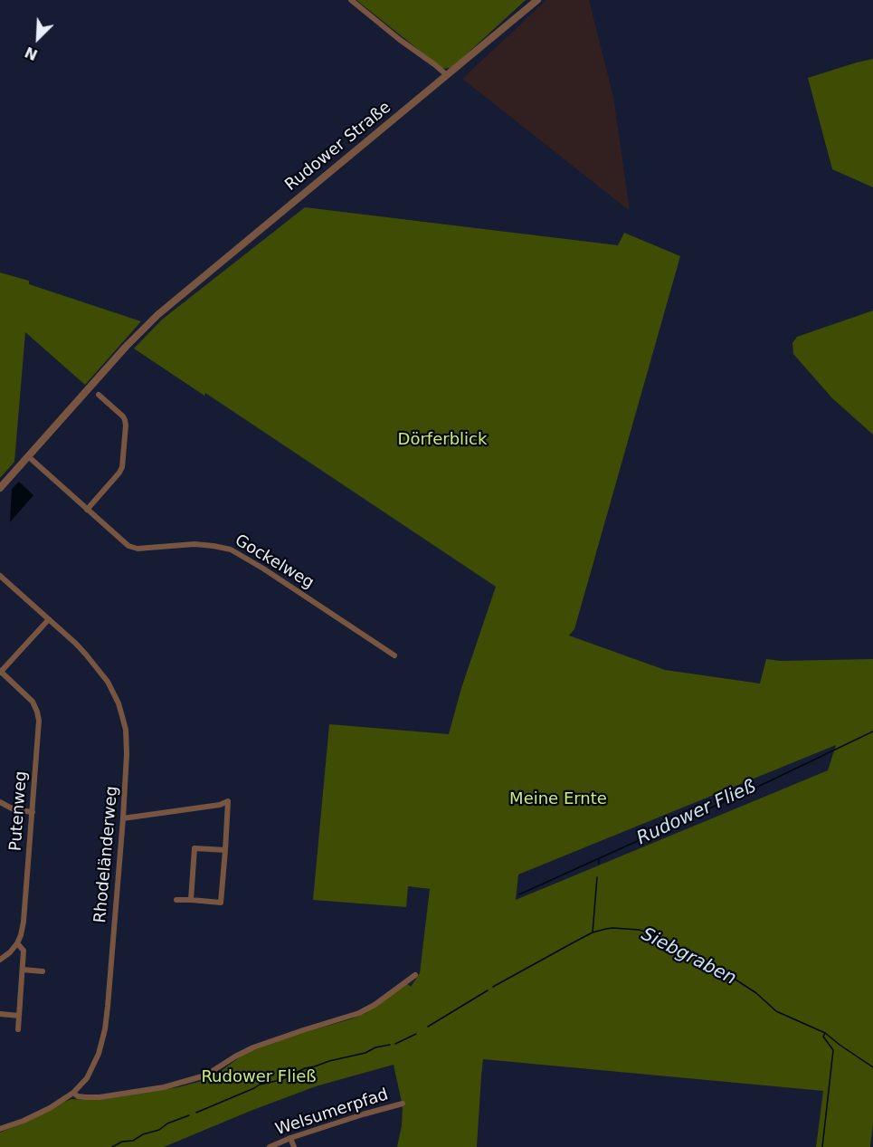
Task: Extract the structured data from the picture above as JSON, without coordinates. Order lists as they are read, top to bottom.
{
  "streets": {
    "street": [
      "Rudower Straße",
      "Gockelweg",
      "Putenweg",
      "Rhodeländerweg",
      "Welsumerpfad"
    ]
  },
  "crossings": [
    ["Rudower Straße", "Gockelweg"]
  ],
  "water": ["Rudower Fließ", "Siebgraben"],
  "parks": ["Dörferblick", "Meine Ernte", "Rudower Fließ"],
  "north": "bottom left"
}
